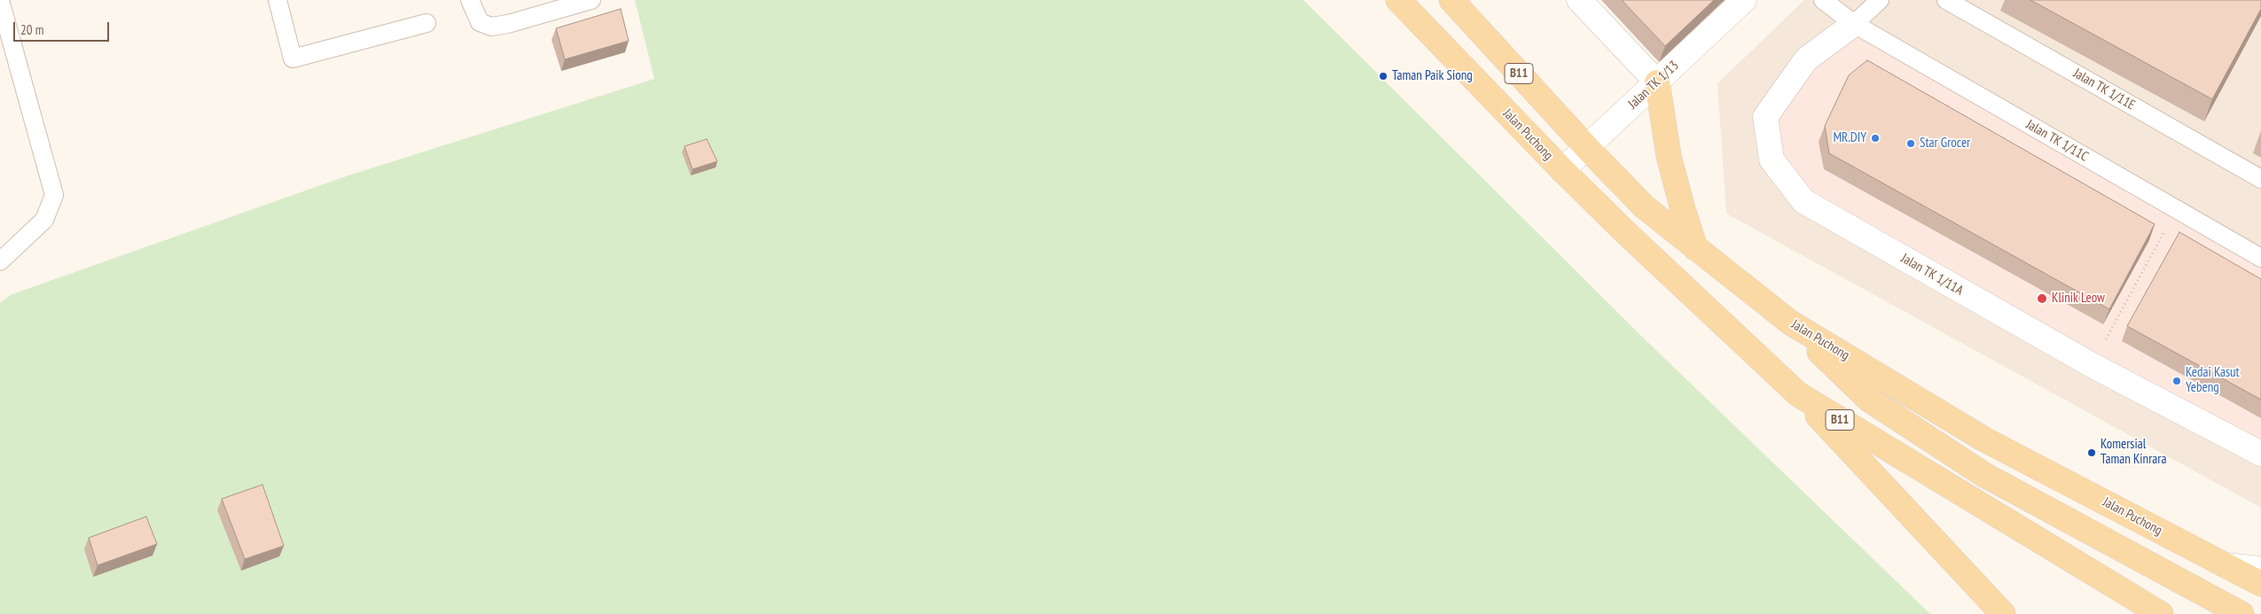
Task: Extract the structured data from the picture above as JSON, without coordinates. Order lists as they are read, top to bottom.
{
  "streets": {
    "main road": ["B11", "Jalan Puchong"],
    "street": ["Jalan TK 1/13", "Jalan TK 1/11A"],
    "lane": ["Jalan TK 1/11E", "Jalan TK 1/11C"]
  },
  "crossings": [
    ["Jalan TK 1/13", "Jalan Puchong"],
    ["Jalan TK 1/11C", "Jalan TK 1/11A"]
  ],
  "places": [
    "Taman Paik Siong",
    "MR.DIY",
    "Star Grocer",
    "Klinik Leow",
    "Kedai Kasut Yebeng",
    "Komersial Taman Kinrara"
  ],
  "scale_bar": "20 m"
}
